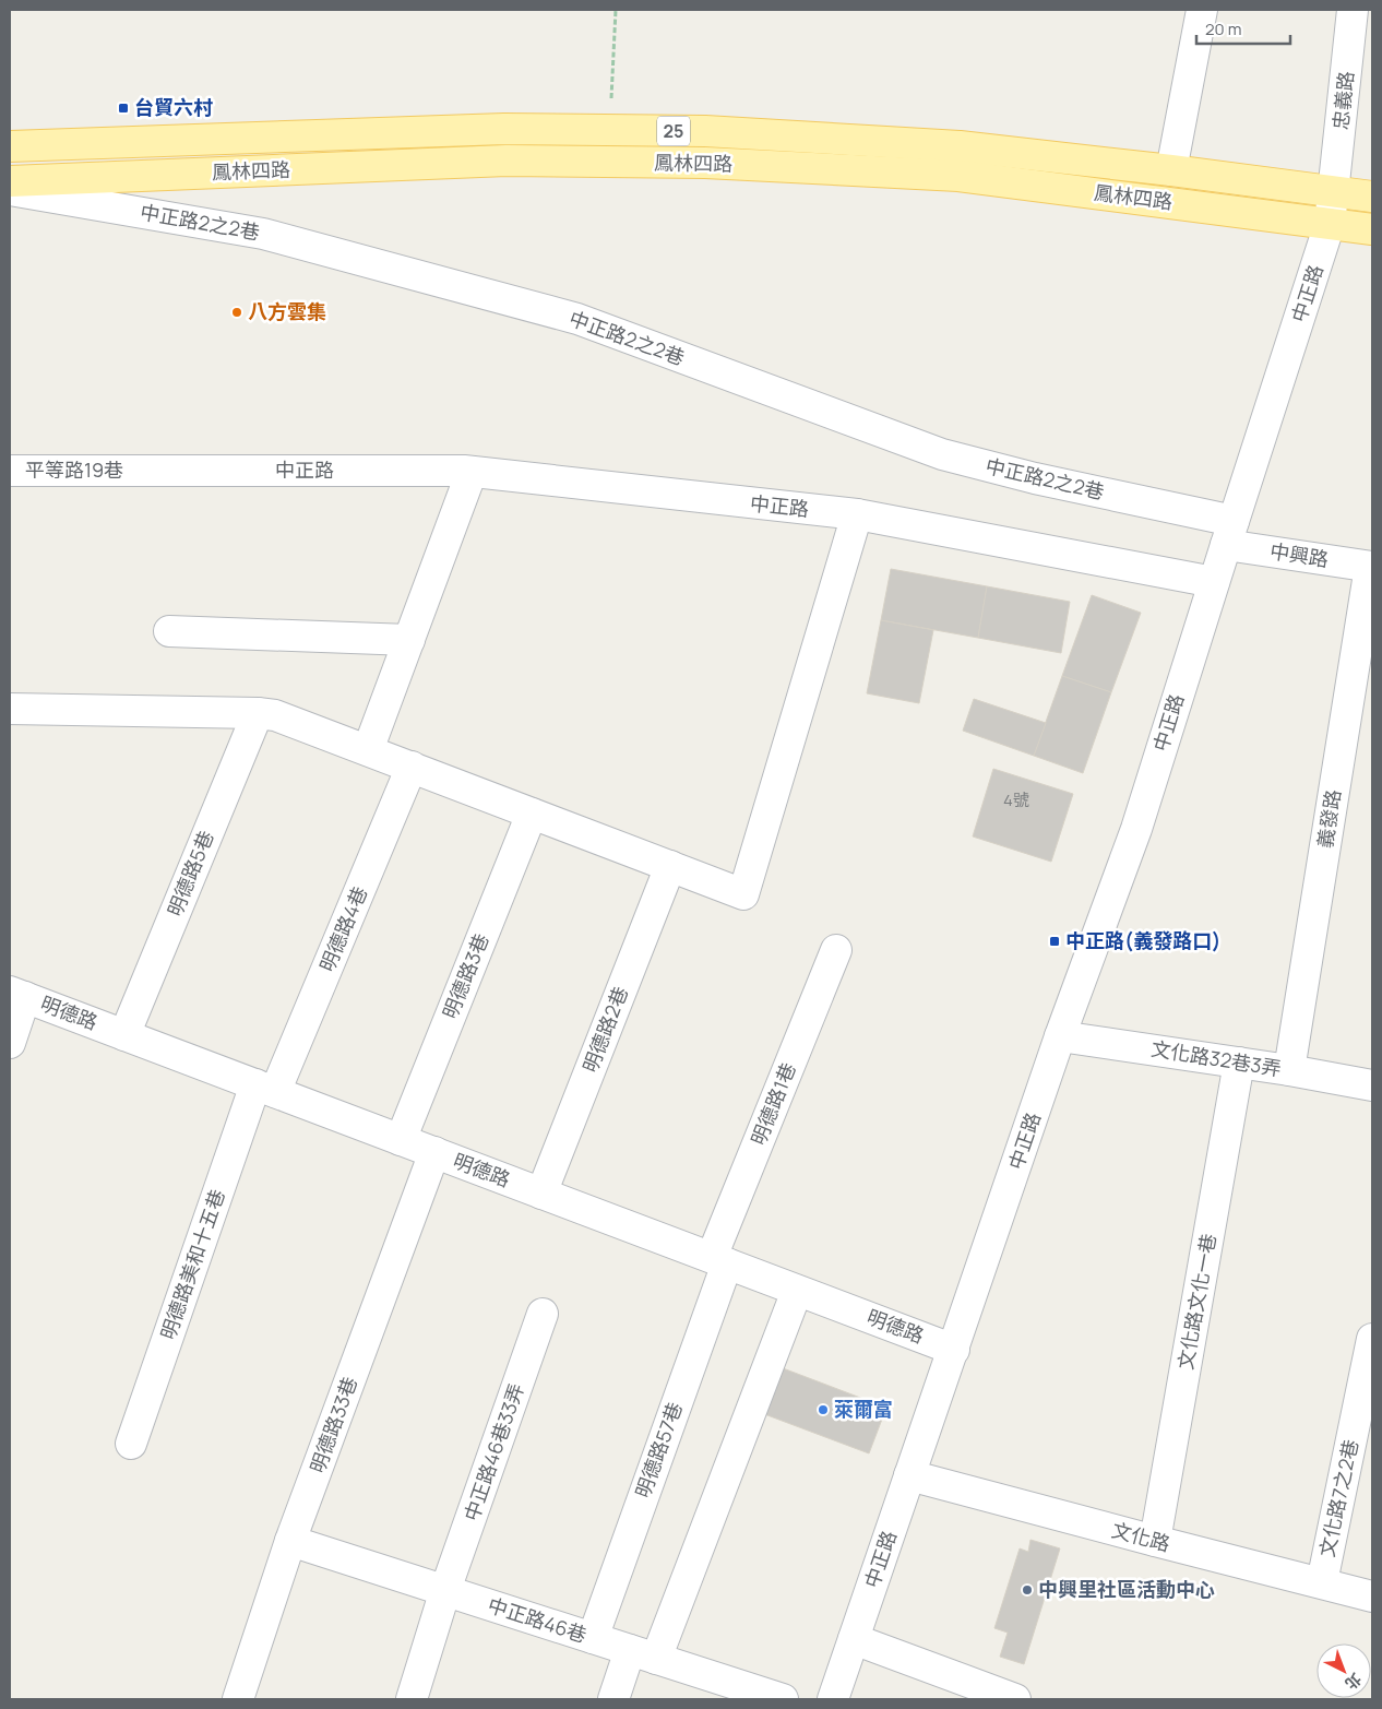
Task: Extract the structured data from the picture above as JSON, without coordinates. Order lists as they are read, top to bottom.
{
  "streets": {
    "main road": ["25", "鳳林四路"],
    "street": [
      "忠義路",
      "中正路2之2巷",
      "中正路",
      "平等路19巷",
      "中興路",
      "義發路",
      "明德路5巷",
      "明德路4巷",
      "明德路3巷",
      "明德路",
      "明德路2巷",
      "文化路32巷3弄",
      "明德路1巷",
      "明德路美和十五巷",
      "文化路文化一巷",
      "明德路33巷",
      "明德路57巷",
      "中正路46巷33弄",
      "文化路7之2巷",
      "文化路",
      "中正路46巷"
    ]
  },
  "crossings": [
    ["忠義路", "鳳林四路"],
    ["忠義路", "中正路"],
    ["鳳林四路", "中正路"],
    ["中正路2之2巷", "中正路"],
    ["中正路2之2巷", "中興路"],
    ["中正路", "平等路19巷"],
    ["中正路", "中興路"],
    ["中正路", "明德路"],
    ["中正路", "文化路32巷3弄"],
    ["中正路", "文化路"],
    ["中興路", "義發路"],
    ["義發路", "文化路32巷3弄"],
    ["明德路5巷", "明德路"],
    ["明德路4巷", "明德路"],
    ["明德路4巷", "明德路美和十五巷"],
    ["明德路3巷", "明德路"],
    ["明德路", "明德路2巷"],
    ["明德路", "明德路1巷"],
    ["明德路", "明德路美和十五巷"],
    ["明德路", "明德路33巷"],
    ["明德路", "明德路57巷"],
    ["文化路32巷3弄", "文化路文化一巷"],
    ["明德路1巷", "明德路57巷"],
    ["文化路文化一巷", "文化路"],
    ["明德路33巷", "中正路46巷"],
    ["明德路57巷", "中正路46巷"],
    ["中正路46巷33弄", "中正路46巷"],
    ["文化路7之2巷", "文化路"]
  ],
  "places": {
    "transit": ["台貿六村", "中正路(義發路口)"],
    "other": ["八方雲集", "萊爾富", "中興里社區活動中心"]
  },
  "house_numbers": ["4號"],
  "scale_bar": "20 m",
  "north": "bottom right"
}
